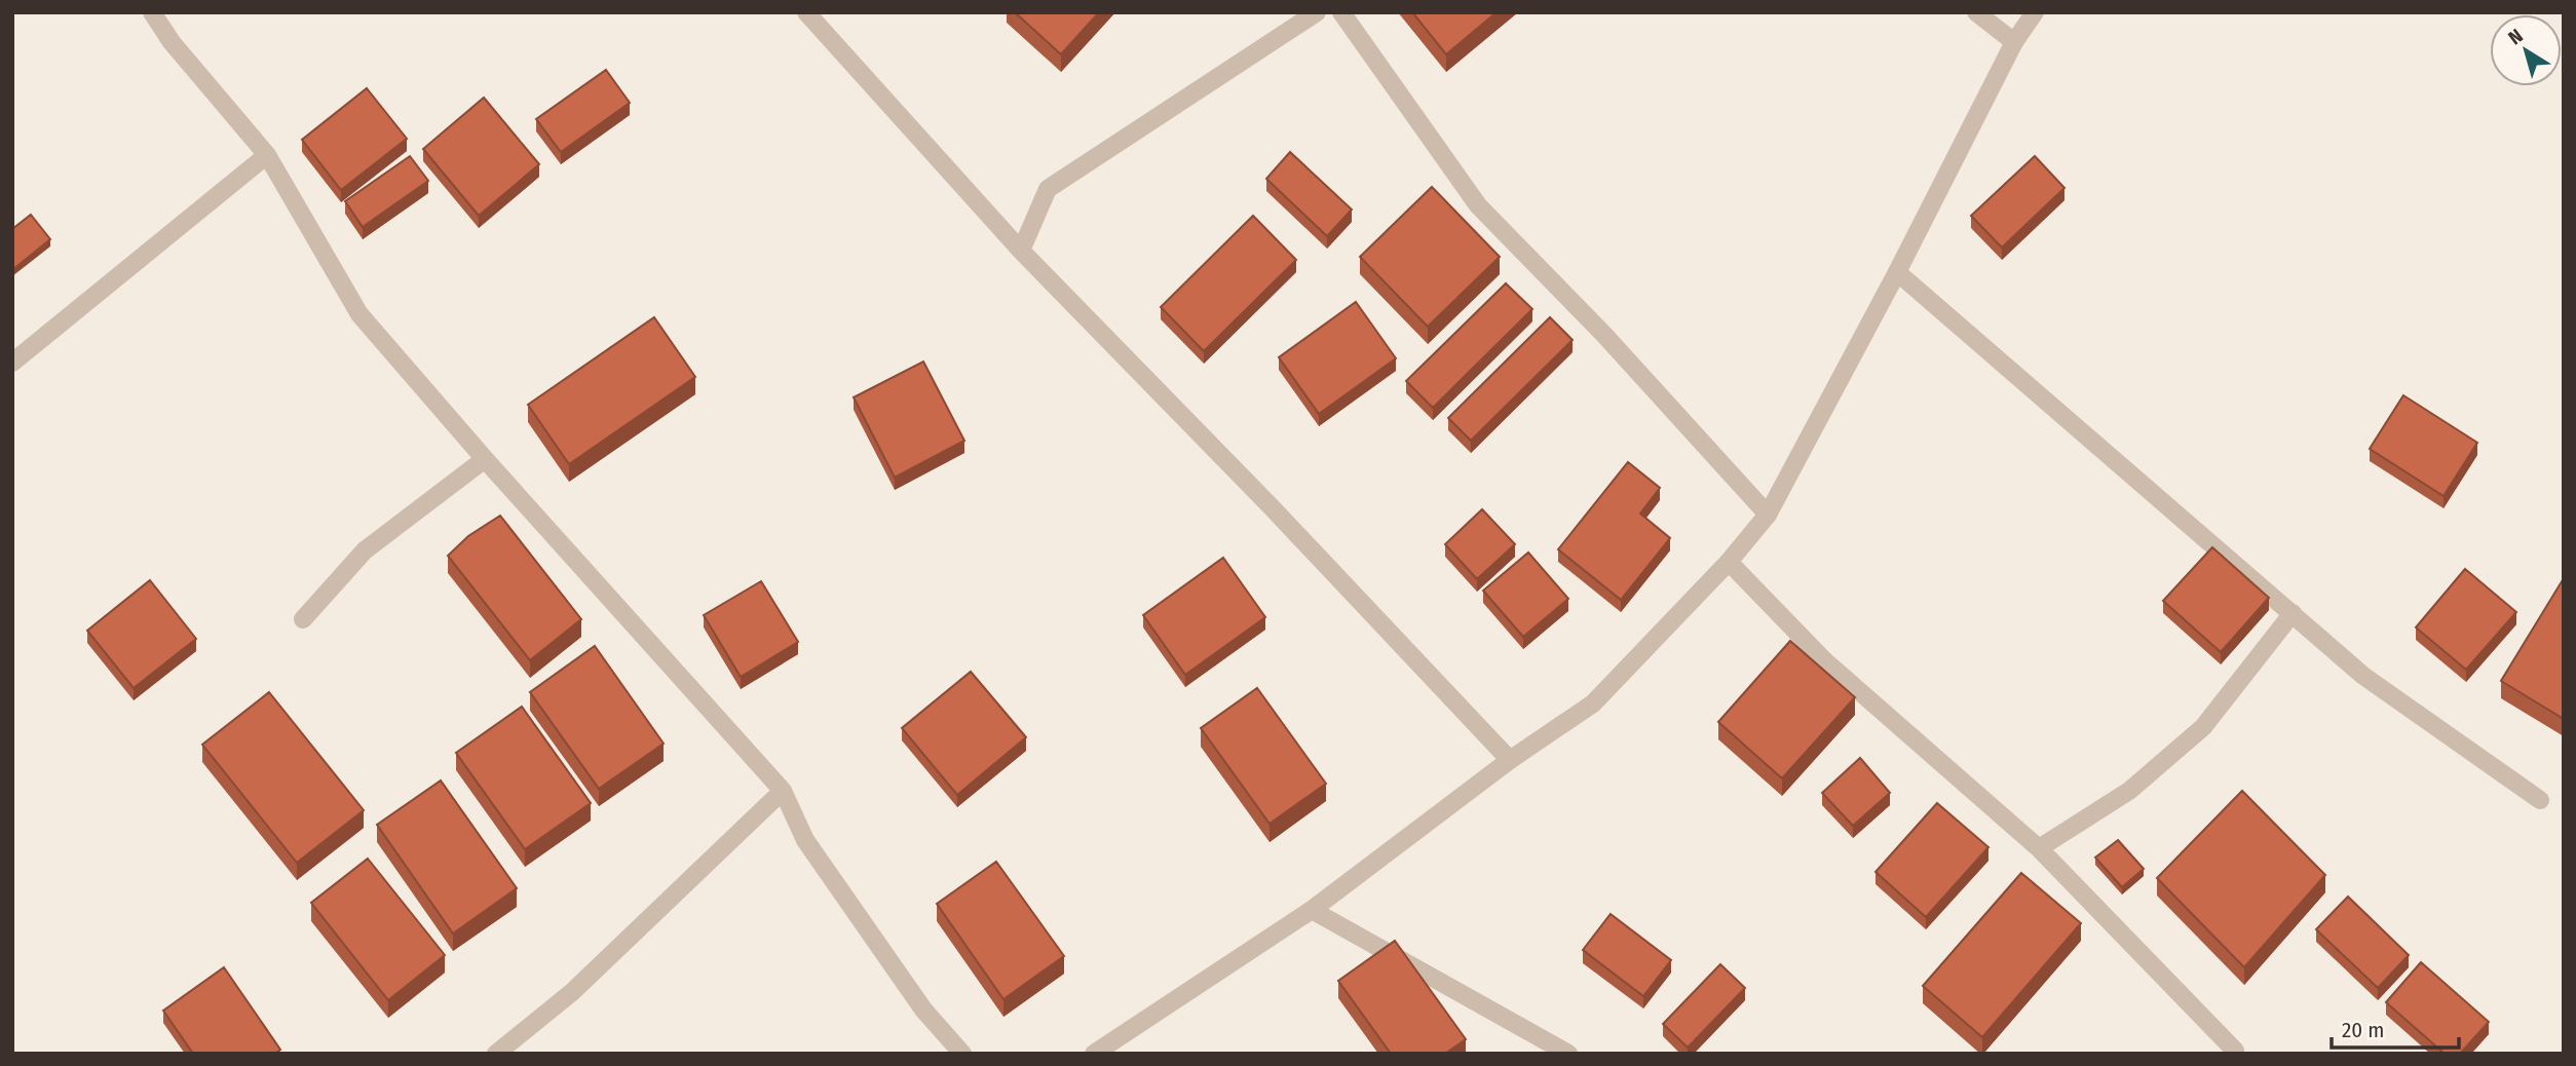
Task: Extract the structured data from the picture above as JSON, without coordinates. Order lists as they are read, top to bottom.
{
  "scale_bar": "20 m",
  "north": "top left"
}
